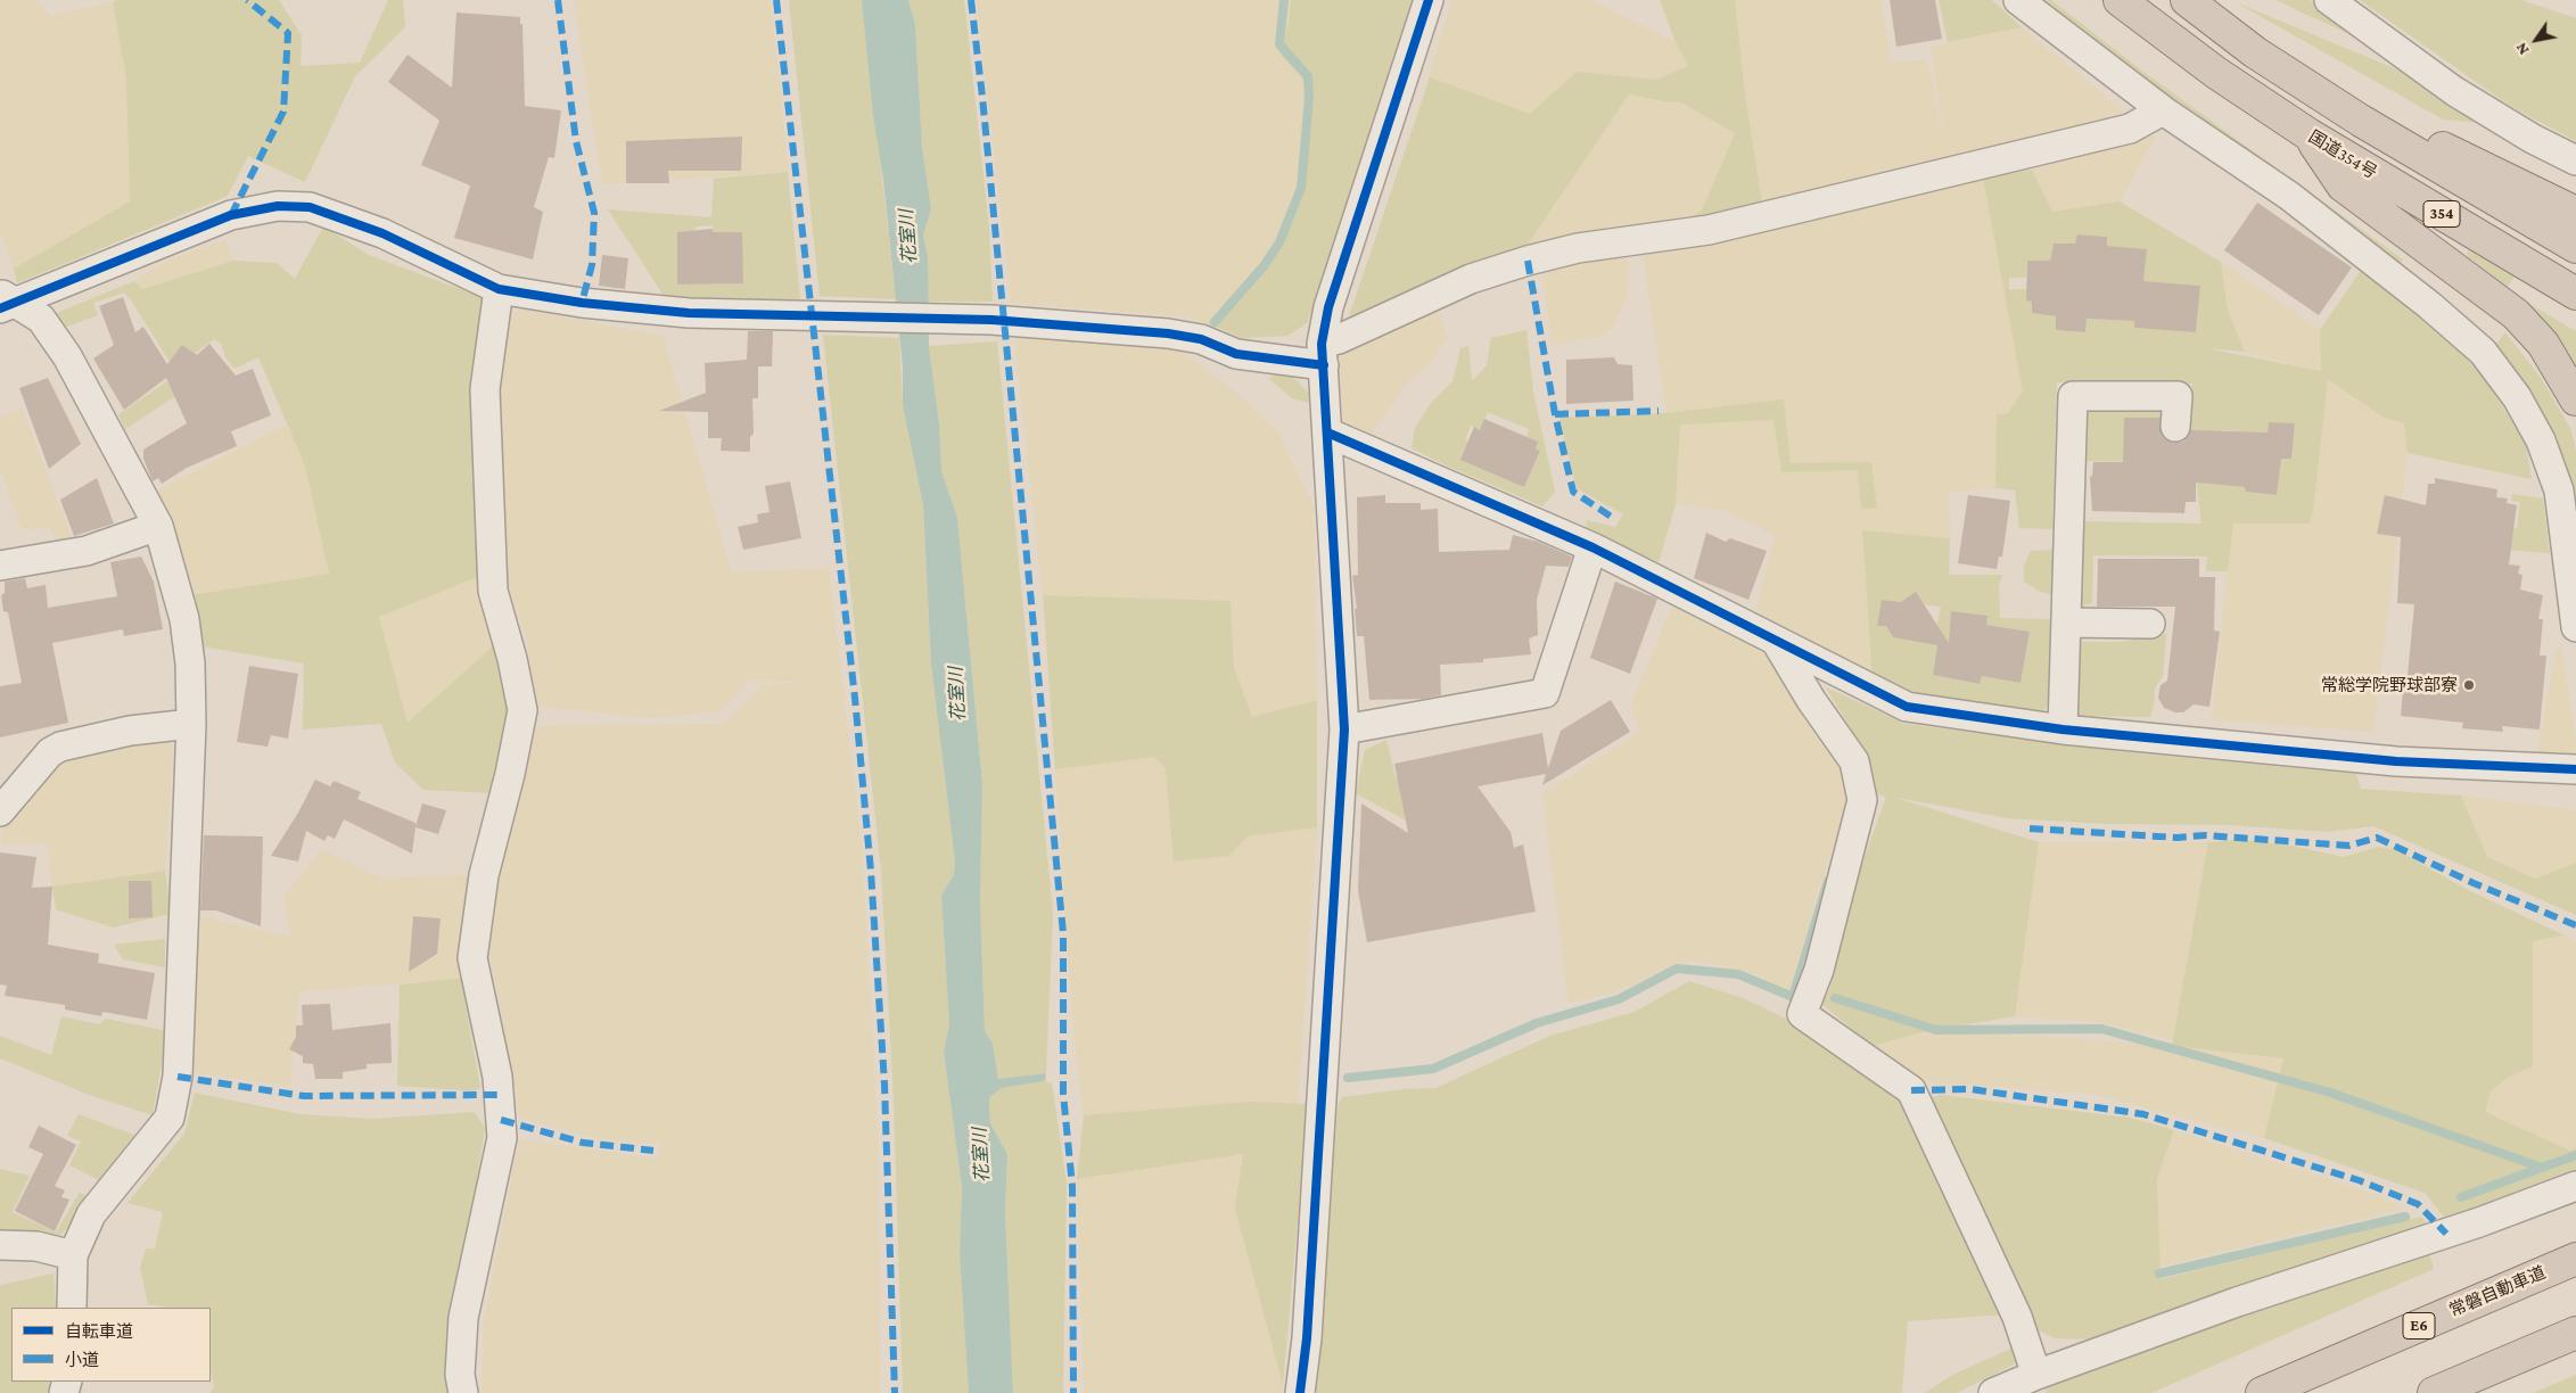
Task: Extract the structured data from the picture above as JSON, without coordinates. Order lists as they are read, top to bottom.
{
  "streets": {
    "highway": [
      "国道354号",
      "354",
      "常磐自動車道",
      "E6"
    ]
  },
  "water": ["花室川"],
  "places": ["常総学院野球部寮"],
  "legend": ["自転車道", "小道"],
  "north": "bottom left"
}
